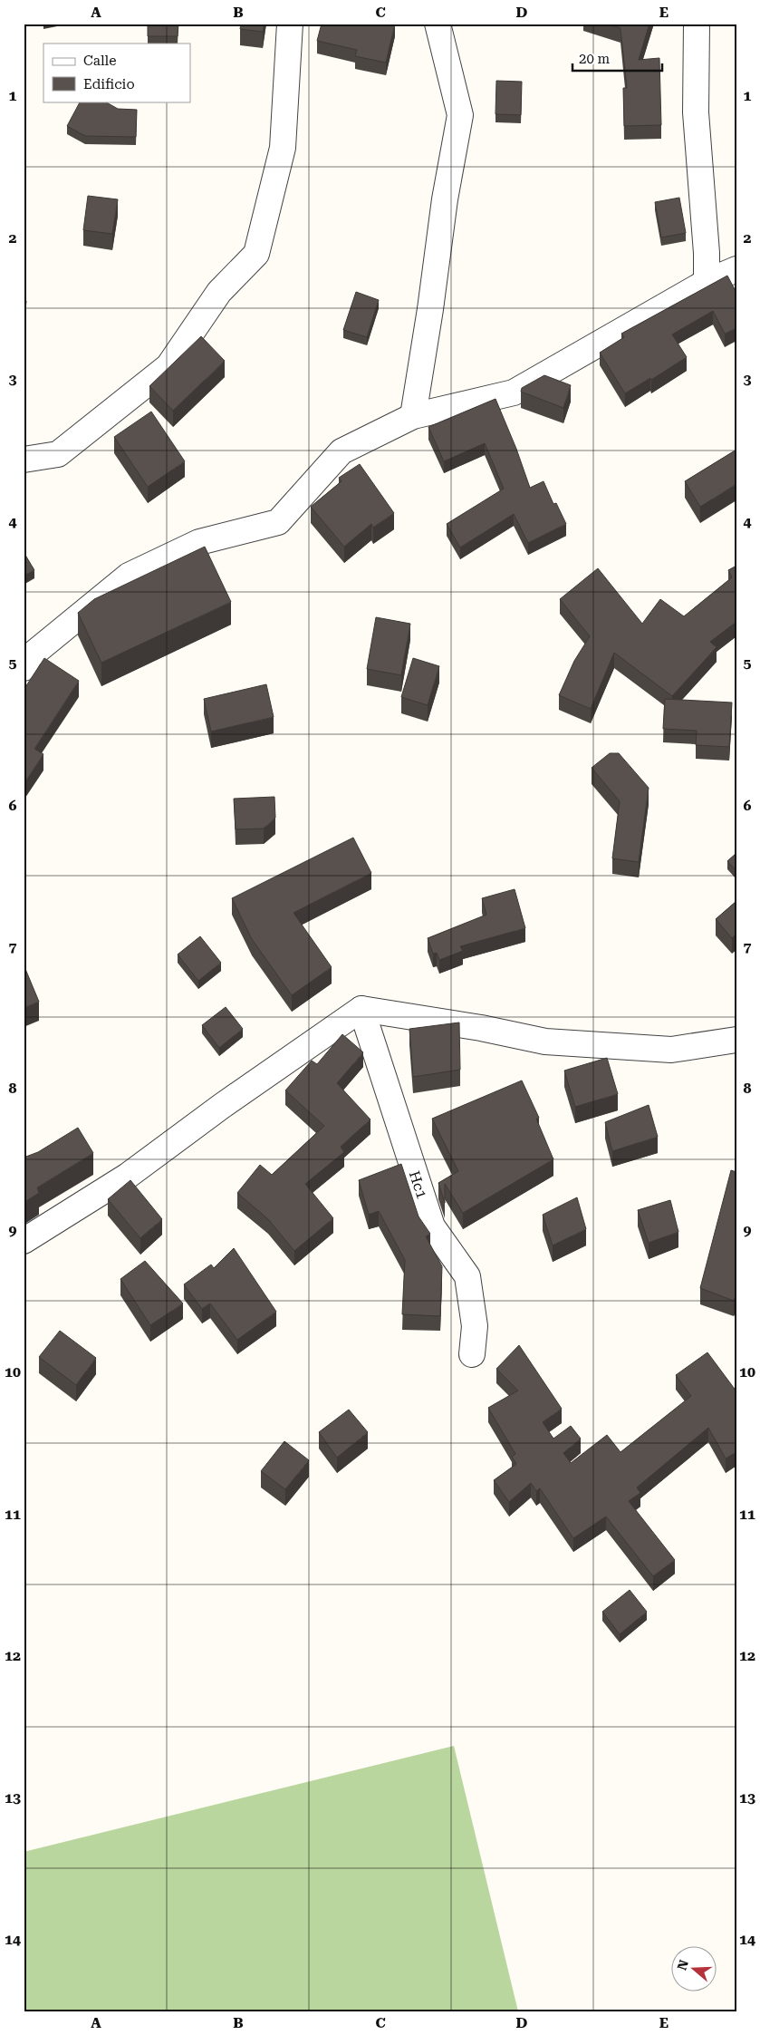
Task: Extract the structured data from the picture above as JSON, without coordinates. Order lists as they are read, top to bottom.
{
  "streets": {
    "street": ["Hc1"]
  },
  "legend": ["Calle", "Edificio"],
  "scale_bar": "20 m",
  "north": "left",
  "grid": {
    "columns": [
      "A",
      "B",
      "C",
      "D",
      "E"
    ],
    "rows": [
      "1",
      "2",
      "3",
      "4",
      "5",
      "6",
      "7",
      "8",
      "9",
      "10",
      "11",
      "12",
      "13",
      "14"
    ]
  }
}
